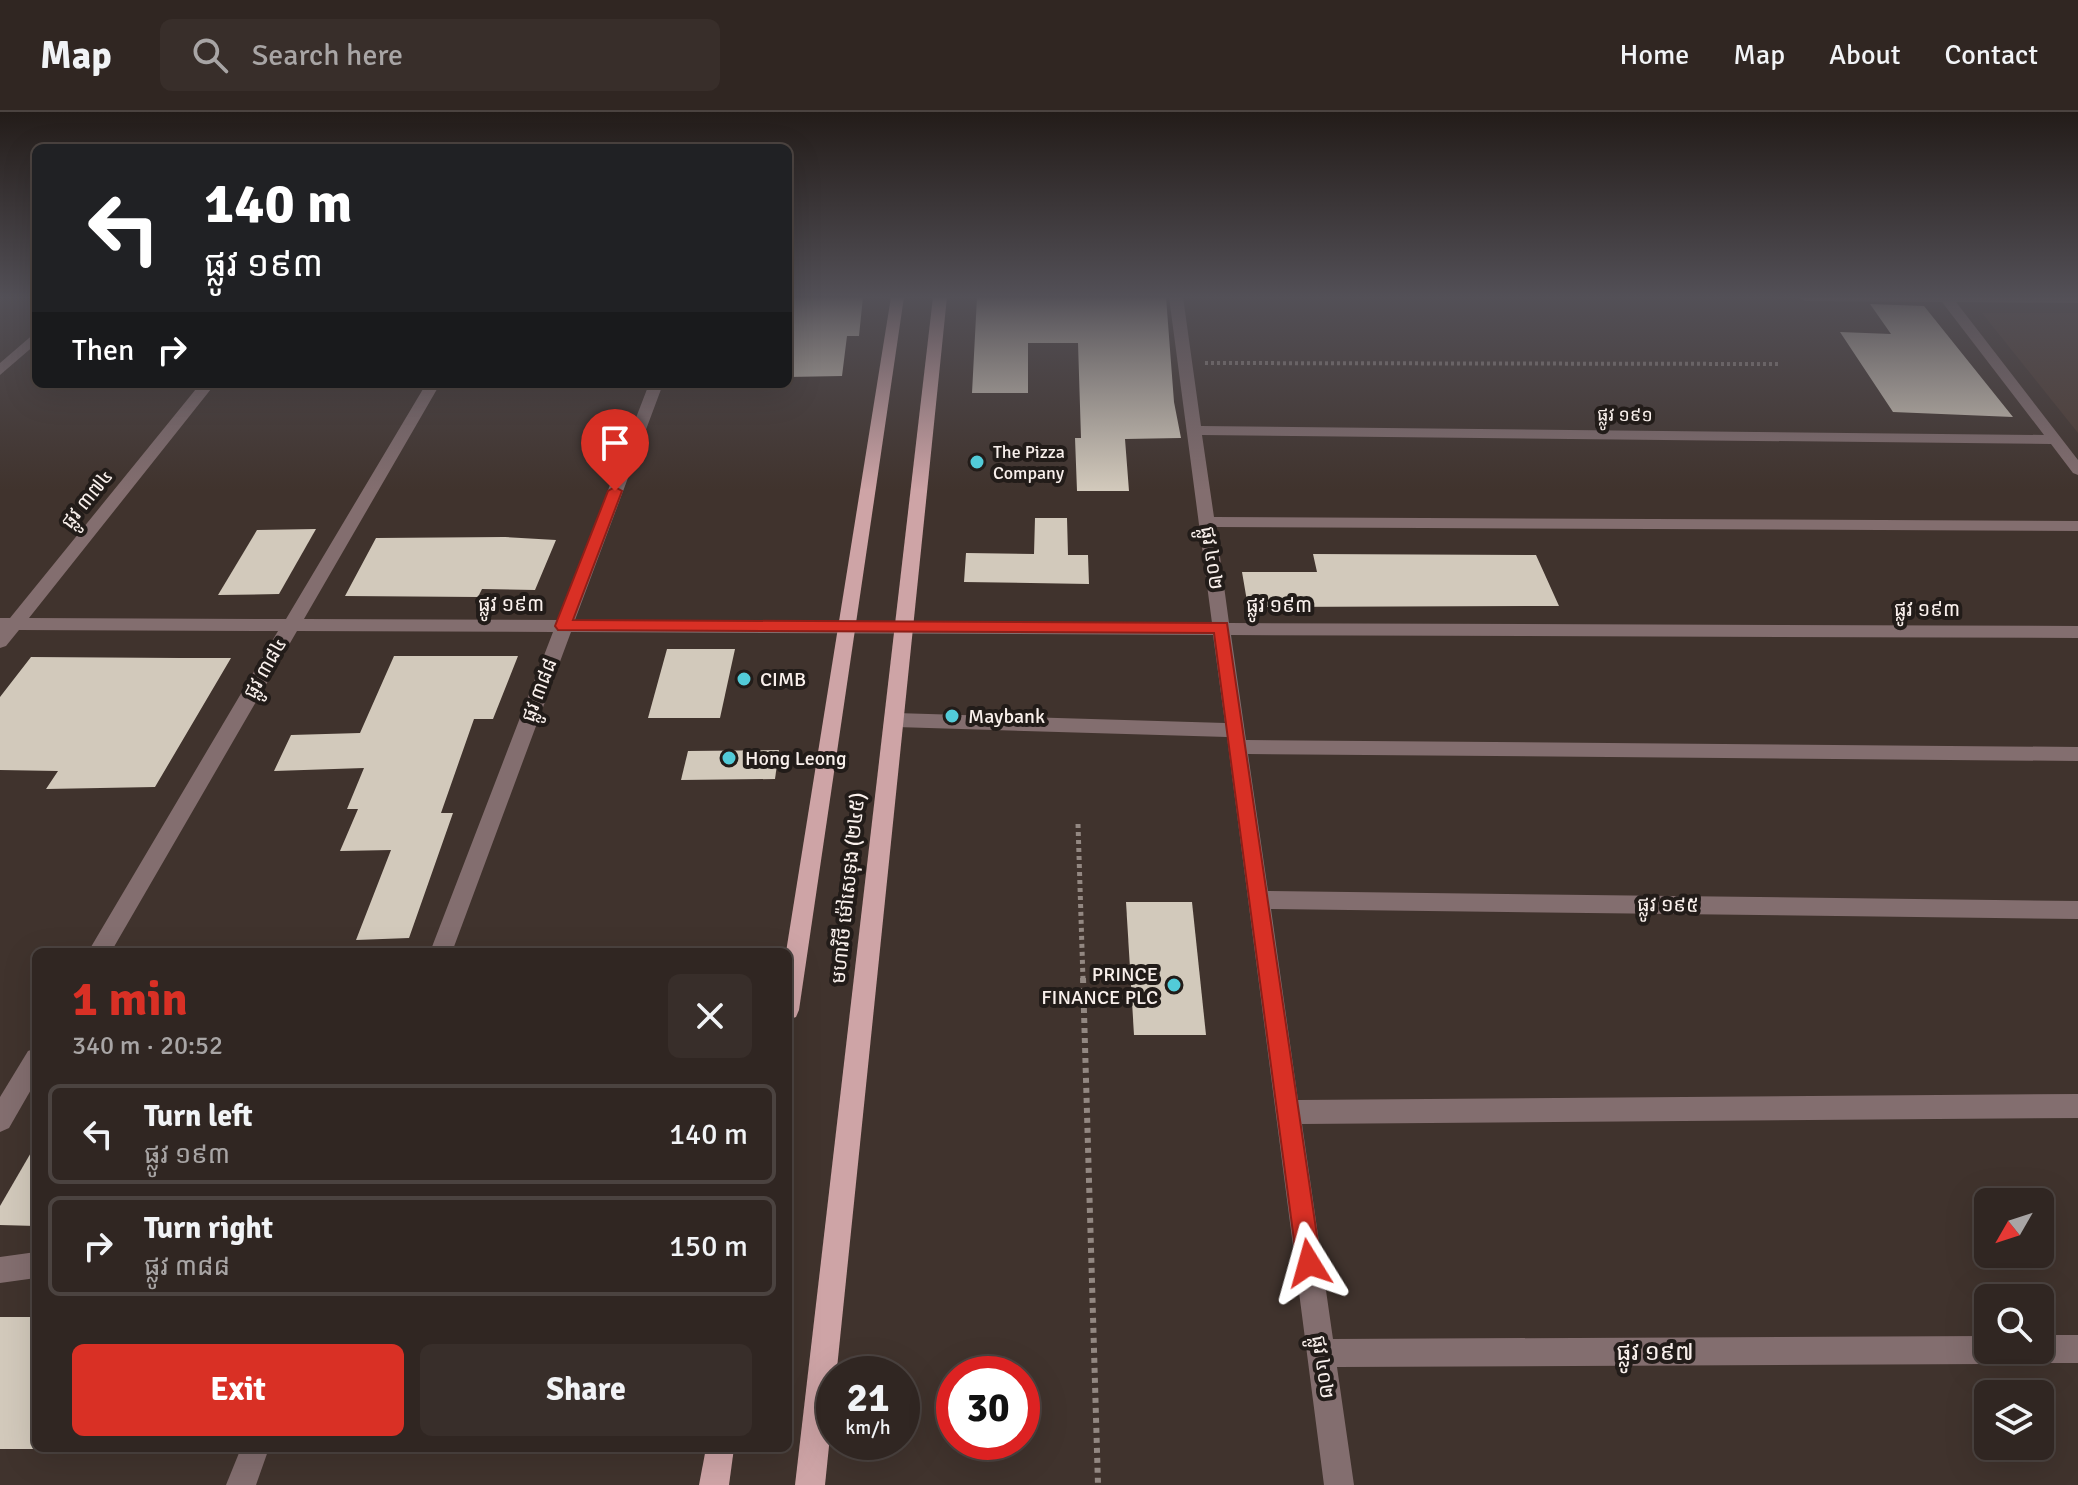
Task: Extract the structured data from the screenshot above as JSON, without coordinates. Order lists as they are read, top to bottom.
{
  "streets": {
    "main road": ["មហាវិថី ម៉ៅសេទុង (២៤៥)"],
    "street": [
      "ផ្លូវ ១៩១",
      "ផ្លូវ ៣៧៤",
      "ផ្លូវ ៤០២",
      "ផ្លូវ ១៩៣",
      "ផ្លូវ ៣៨៤",
      "ផ្លូវ ៣៨៨",
      "ផ្លូវ ១៩៥",
      "ផ្លូវ ១៩៧"
    ]
  },
  "crossings": [
    ["ផ្លូវ ១៩១", "ផ្លូវ ៤០២"],
    ["ផ្លូវ ៣៧៤", "ផ្លូវ ១៩៣"],
    ["ផ្លូវ ៤០២", "ផ្លូវ ១៩៣"],
    ["ផ្លូវ ៤០២", "ផ្លូវ ១៩៥"],
    ["ផ្លូវ ៤០២", "ផ្លូវ ១៩៧"],
    ["ផ្លូវ ១៩៣", "ផ្លូវ ៣៨៤"],
    ["ផ្លូវ ១៩៣", "ផ្លូវ ៣៨៨"],
    ["ផ្លូវ ១៩៣", "មហាវិថី ម៉ៅសេទុង (២៤៥)"]
  ],
  "places": [
    "The Pizza Company",
    "CIMB",
    "Maybank",
    "Hong Leong",
    "PRINCE FINANCE PLC"
  ],
  "north": "bottom left",
  "page": {
    "header": "Map",
    "search": "Search here",
    "nav": [
      "Home",
      "Map",
      "About",
      "Contact"
    ],
    "turn": ["140 m", "ផ្លូវ ១៩៣"],
    "then": "Then",
    "heading": ["1 min", "340 m · 20:52"],
    "list": [
      {
        "name": "Turn left",
        "note": "ផ្លូវ ១៩៣",
        "value": "140 m"
      },
      {
        "name": "Turn right",
        "note": "ផ្លូវ ៣៨៨",
        "value": "150 m"
      }
    ],
    "buttons": ["Exit", "Share"],
    "speed": "21 km/h",
    "limit": "30"
  }
}
